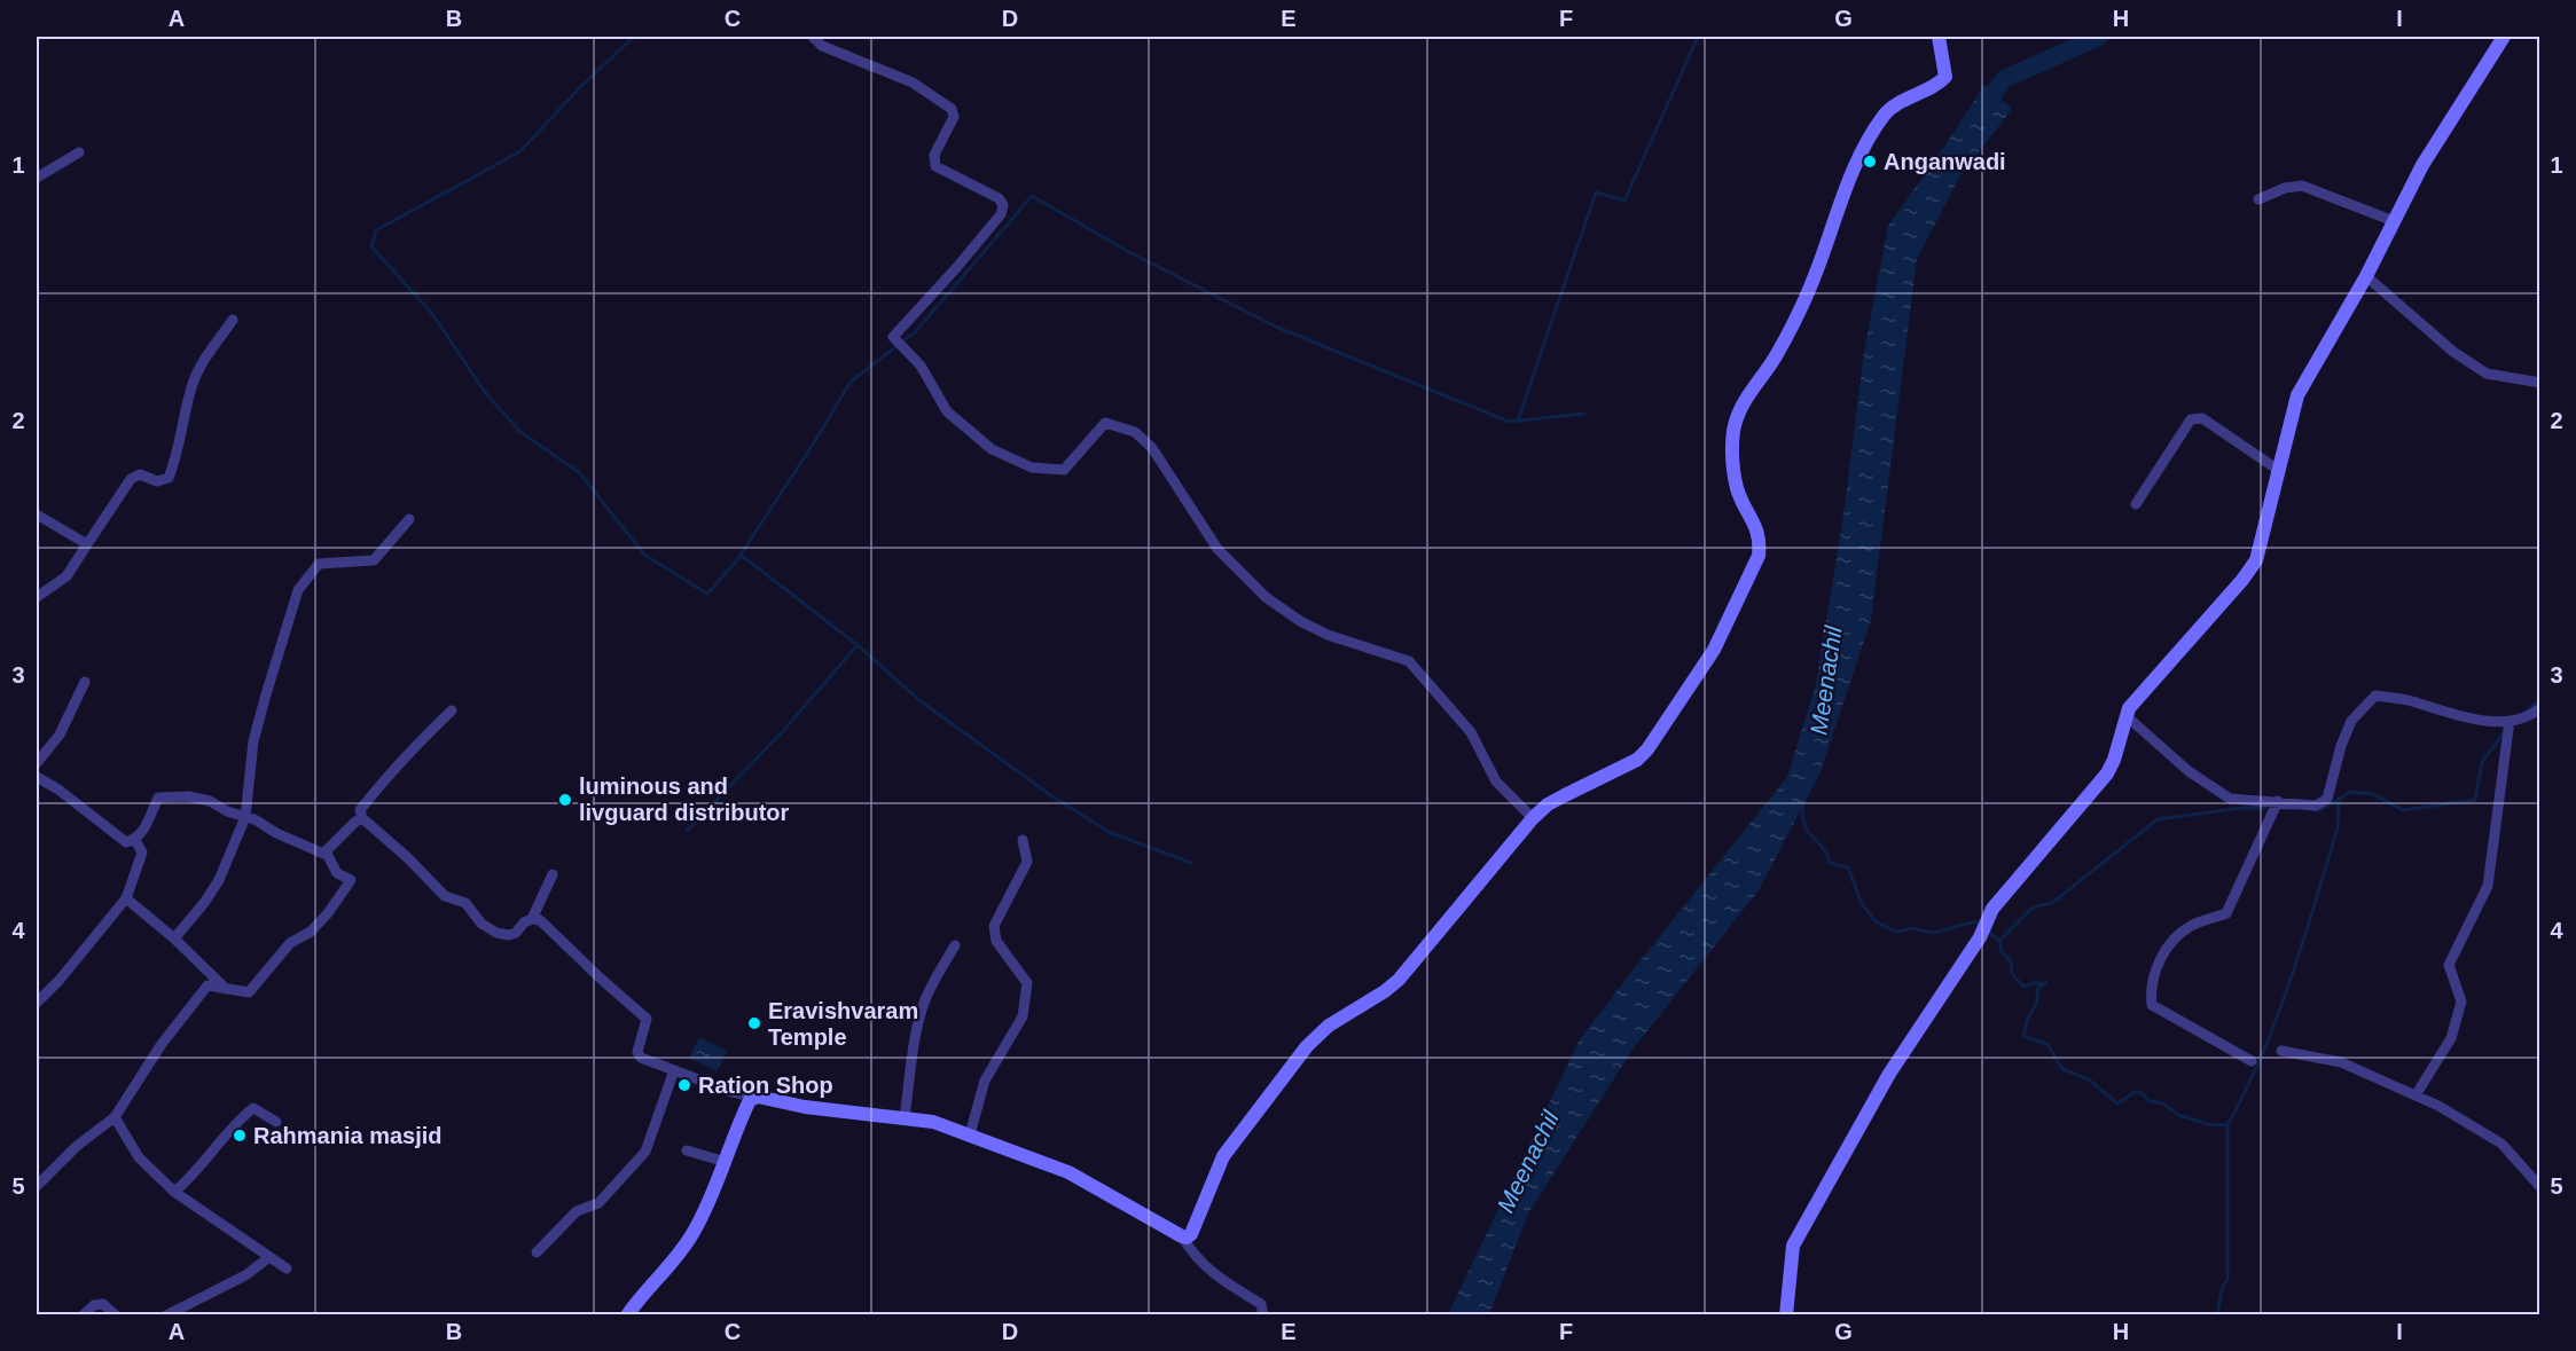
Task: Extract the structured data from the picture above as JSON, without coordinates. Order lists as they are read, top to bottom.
{
  "water": ["Meenachil"],
  "places": [
    "Anganwadi",
    "luminous and livguard distributor",
    "Eravishvaram Temple",
    "Ration Shop",
    "Rahmania masjid"
  ],
  "grid": {
    "columns": [
      "A",
      "B",
      "C",
      "D",
      "E",
      "F",
      "G",
      "H",
      "I"
    ],
    "rows": [
      "1",
      "2",
      "3",
      "4",
      "5"
    ]
  }
}
